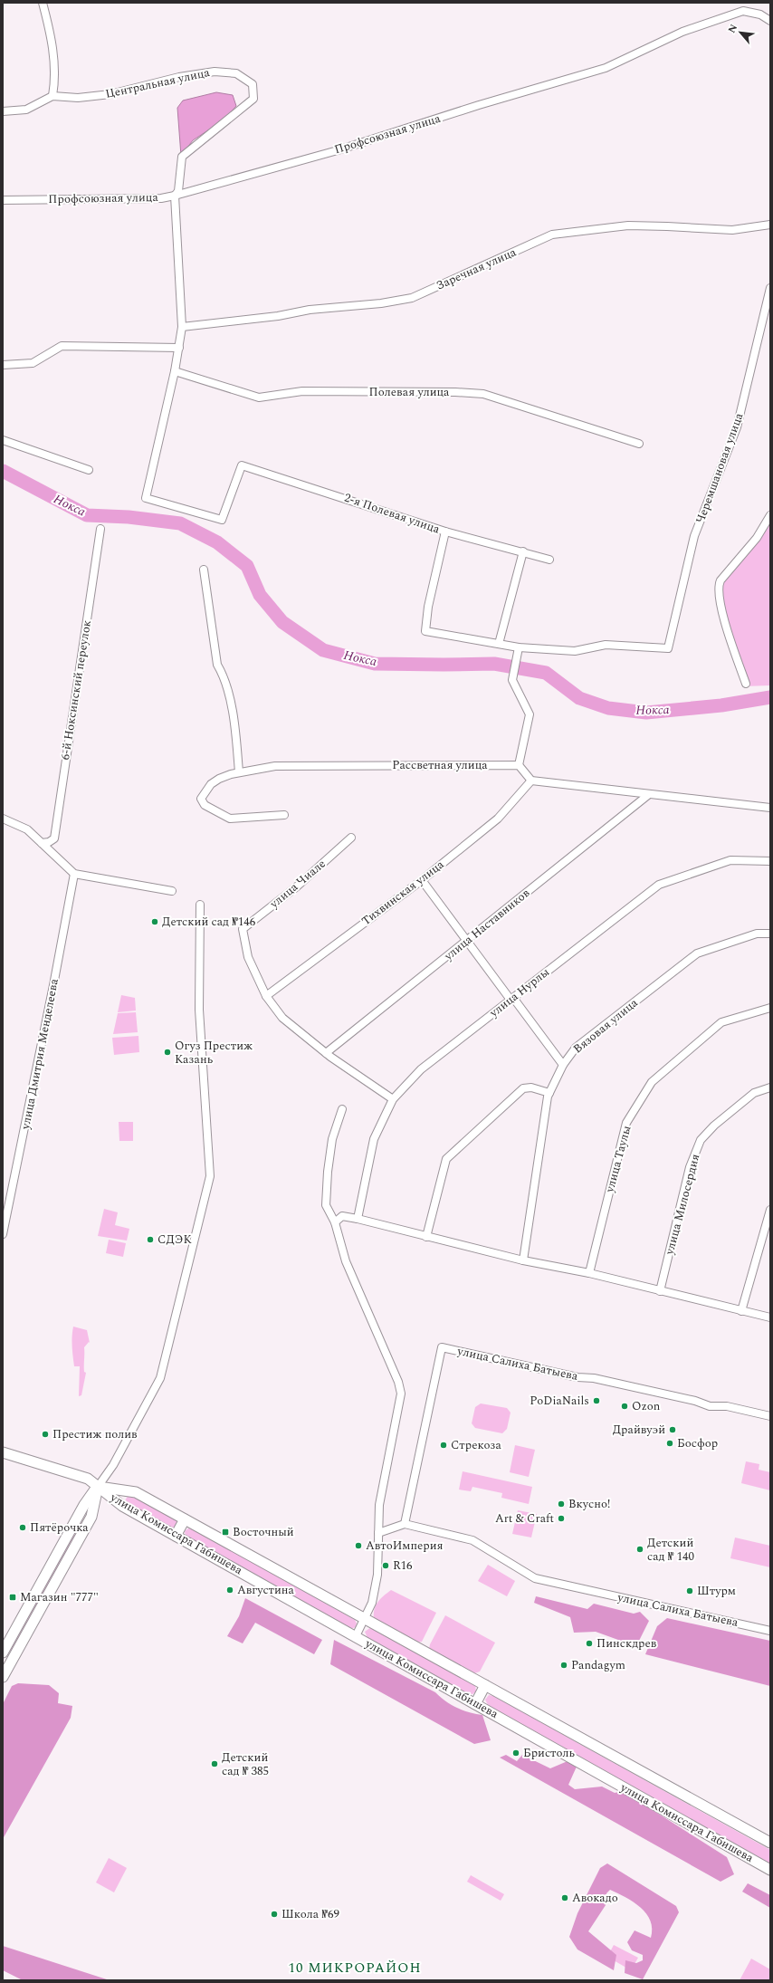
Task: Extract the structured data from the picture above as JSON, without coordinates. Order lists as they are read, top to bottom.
{
  "streets": {
    "street": [
      "Центральная улица",
      "Профсоюзная улица",
      "Заречная улица",
      "Полевая улица",
      "Черемшановая улица",
      "2-я Полевая улица",
      "6-й Ноксинский переулок",
      "Рассветная улица",
      "улица Чиале",
      "Тихвинская улица",
      "улица Наставников",
      "улица Нурлы",
      "Вязовая улица",
      "улица Дмитрия Менделеева",
      "улица Таулы",
      "улица Милосердия",
      "улица Салиха Батыева",
      "улица Комиссара Габишева"
    ]
  },
  "crossings": [
    ["Центральная улица", "Профсоюзная улица"],
    ["Полевая улица", "2-я Полевая улица"],
    ["Черемшановая улица", "2-я Полевая улица"],
    ["улица Чиале", "Тихвинская улица"]
  ],
  "districts": ["10 МИКРОРАЙОН"],
  "water": ["Нокса"],
  "places": {
    "other": [
      "Детский сад №146",
      "Огуз Престиж Казань",
      "СДЭК",
      "PoDiaNails",
      "Ozon",
      "Драйвуэй",
      "Престиж полив",
      "Босфор",
      "Стрекоза",
      "Вкусно!",
      "Art & Craft",
      "Пятёрочка",
      "АвтоИмперия",
      "Детский сад № 140",
      "R16",
      "Августина",
      "Штурм",
      "Пинскдрев",
      "Pandagym",
      "Бристоль",
      "Детский сад № 385",
      "Авокадо",
      "Школа №69"
    ],
    "transit": ["Восточный", "Магазин \"777\""]
  },
  "north": "top left"
}
